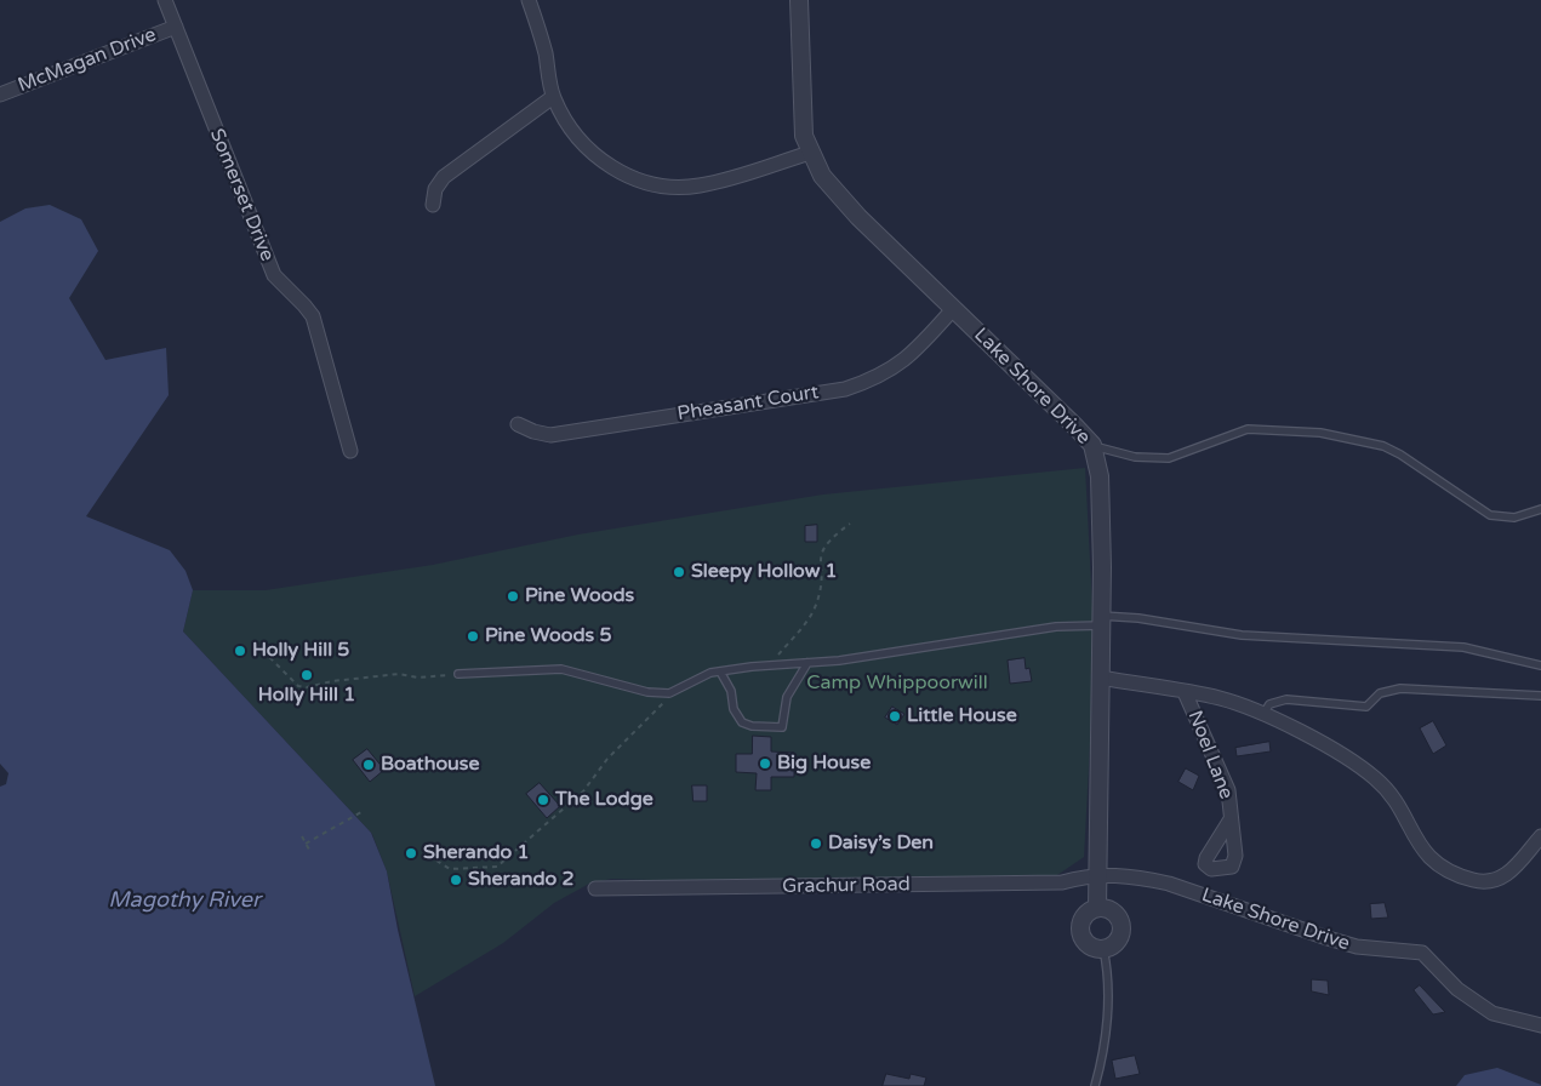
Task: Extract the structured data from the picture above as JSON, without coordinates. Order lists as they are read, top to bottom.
{
  "streets": {
    "street": [
      "McMagan Drive",
      "Somerset Drive",
      "Lake Shore Drive",
      "Pheasant Court",
      "Noel Lane",
      "Grachur Road"
    ]
  },
  "crossings": [
    ["McMagan Drive", "Somerset Drive"],
    ["Lake Shore Drive", "Pheasant Court"],
    ["Lake Shore Drive", "Grachur Road"]
  ],
  "water": ["Magothy River"],
  "parks": ["Camp Whippoorwill"],
  "places": [
    "Sleepy Hollow 1",
    "Pine Woods",
    "Pine Woods 5",
    "Holly Hill 5",
    "Holly Hill 1",
    "Little House",
    "Big House",
    "Boathouse",
    "The Lodge",
    "Daisy’s Den",
    "Sherando 1",
    "Sherando 2"
  ]
}
